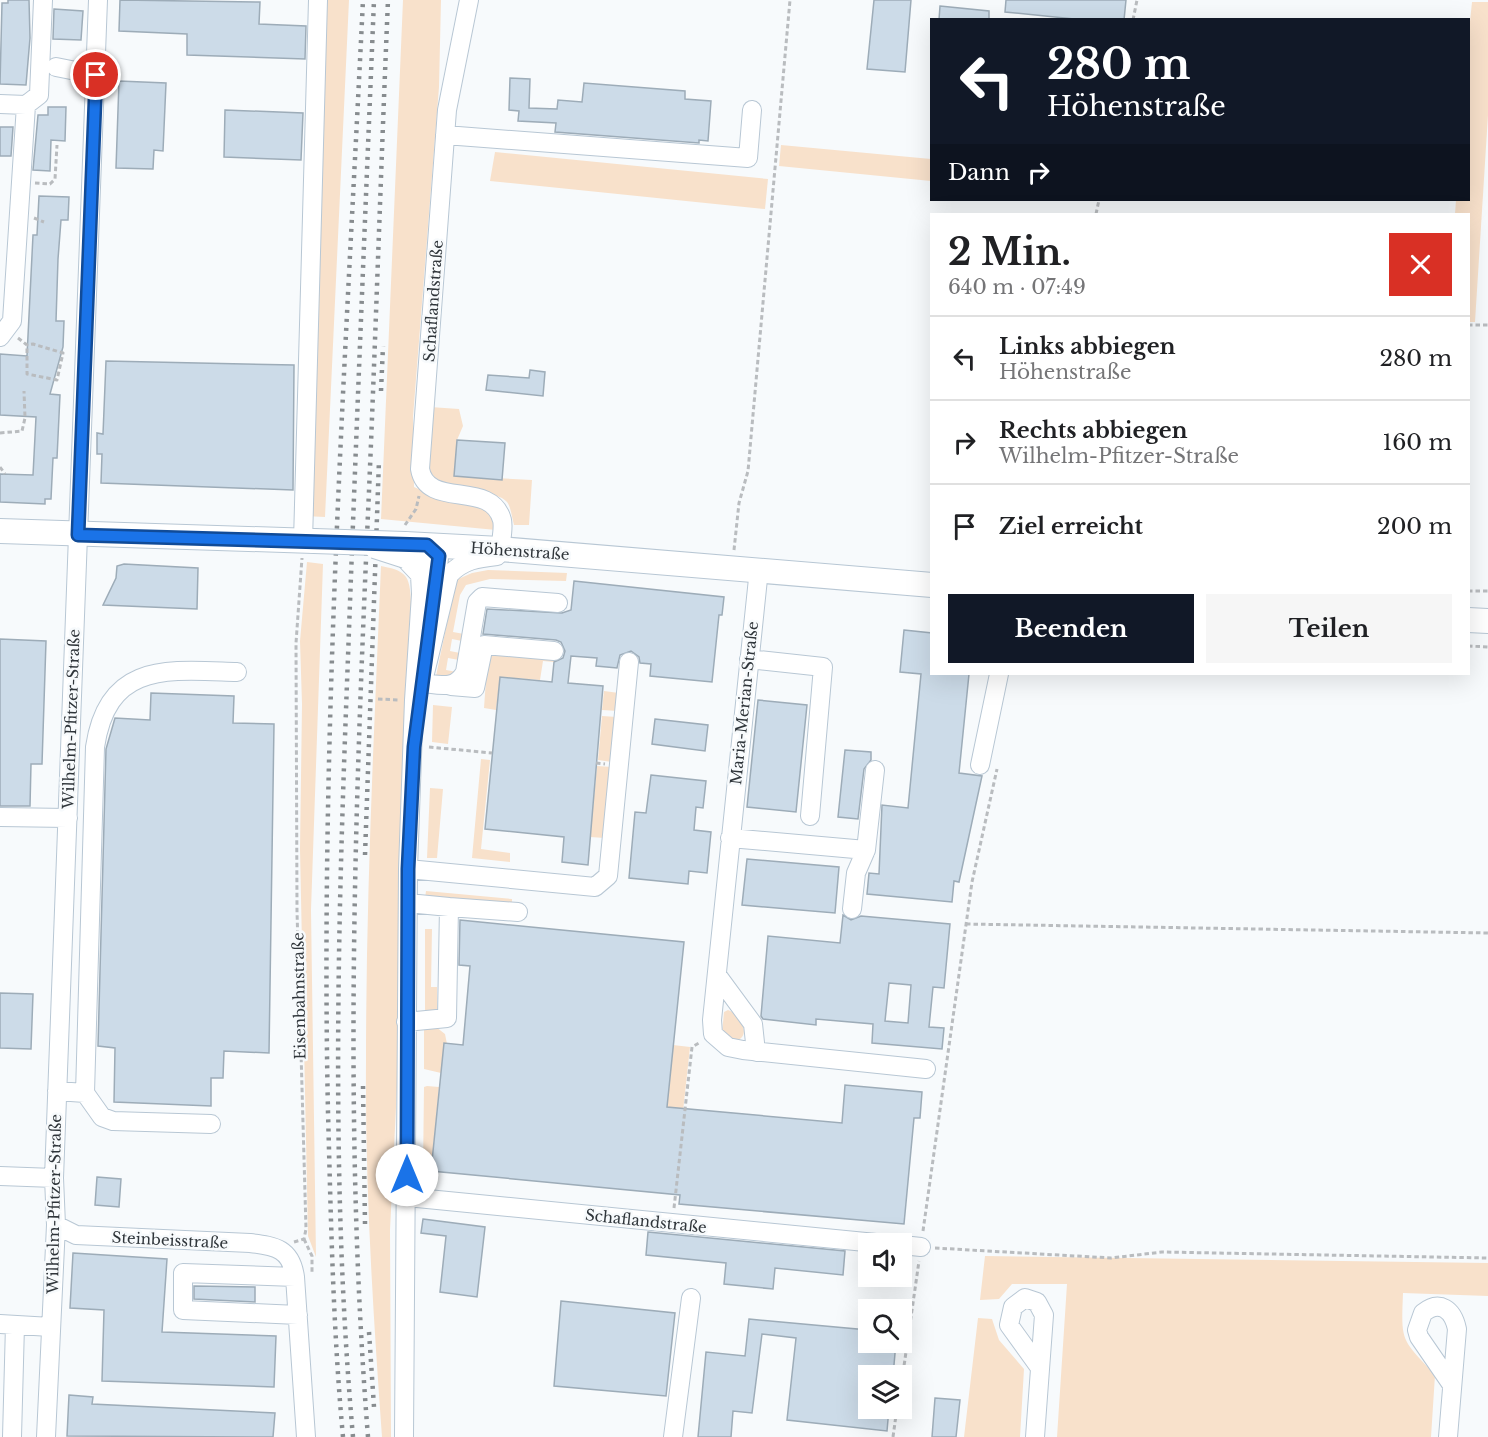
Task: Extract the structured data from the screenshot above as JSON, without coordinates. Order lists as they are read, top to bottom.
{
  "streets": {
    "main road": ["Höhenstraße"],
    "street": [
      "Schaflandstraße",
      "Maria-Merian-Straße",
      "Wilhelm-Pfitzer-Straße",
      "Steinbeisstraße"
    ],
    "path": ["Eisenbahnstraße"]
  },
  "crossings": [
    ["Höhenstraße", "Maria-Merian-Straße"],
    ["Höhenstraße", "Wilhelm-Pfitzer-Straße"],
    ["Höhenstraße", "Eisenbahnstraße"],
    ["Wilhelm-Pfitzer-Straße", "Steinbeisstraße"],
    ["Eisenbahnstraße", "Steinbeisstraße"]
  ],
  "page": {
    "turn": ["280 m", "Höhenstraße"],
    "then": "Dann",
    "heading": ["2 Min.", "640 m · 07:49"],
    "list": [
      {
        "name": "Links abbiegen",
        "note": "Höhenstraße",
        "value": "280 m"
      },
      {
        "name": "Rechts abbiegen",
        "note": "Wilhelm-Pfitzer-Straße",
        "value": "160 m"
      },
      {
        "name": "Ziel erreicht",
        "value": "200 m"
      }
    ],
    "buttons": ["Beenden", "Teilen"]
  }
}
